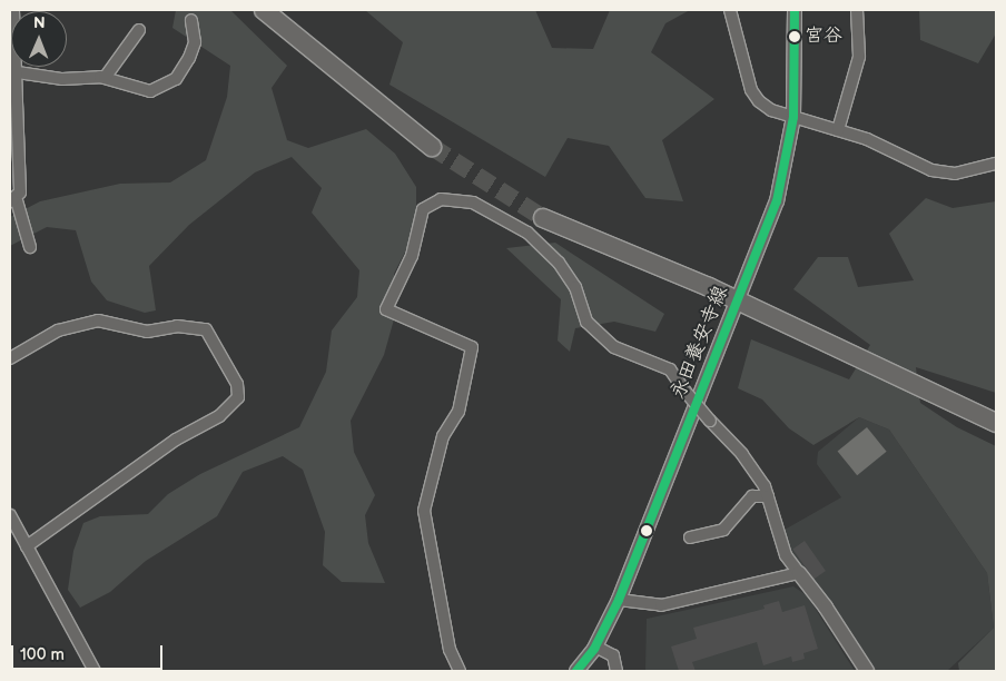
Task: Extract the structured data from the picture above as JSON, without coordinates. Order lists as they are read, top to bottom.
{
  "streets": {
    "street": ["永田養安寺線"]
  },
  "places": ["宮谷"],
  "scale_bar": "100 m",
  "north": "top"
}
